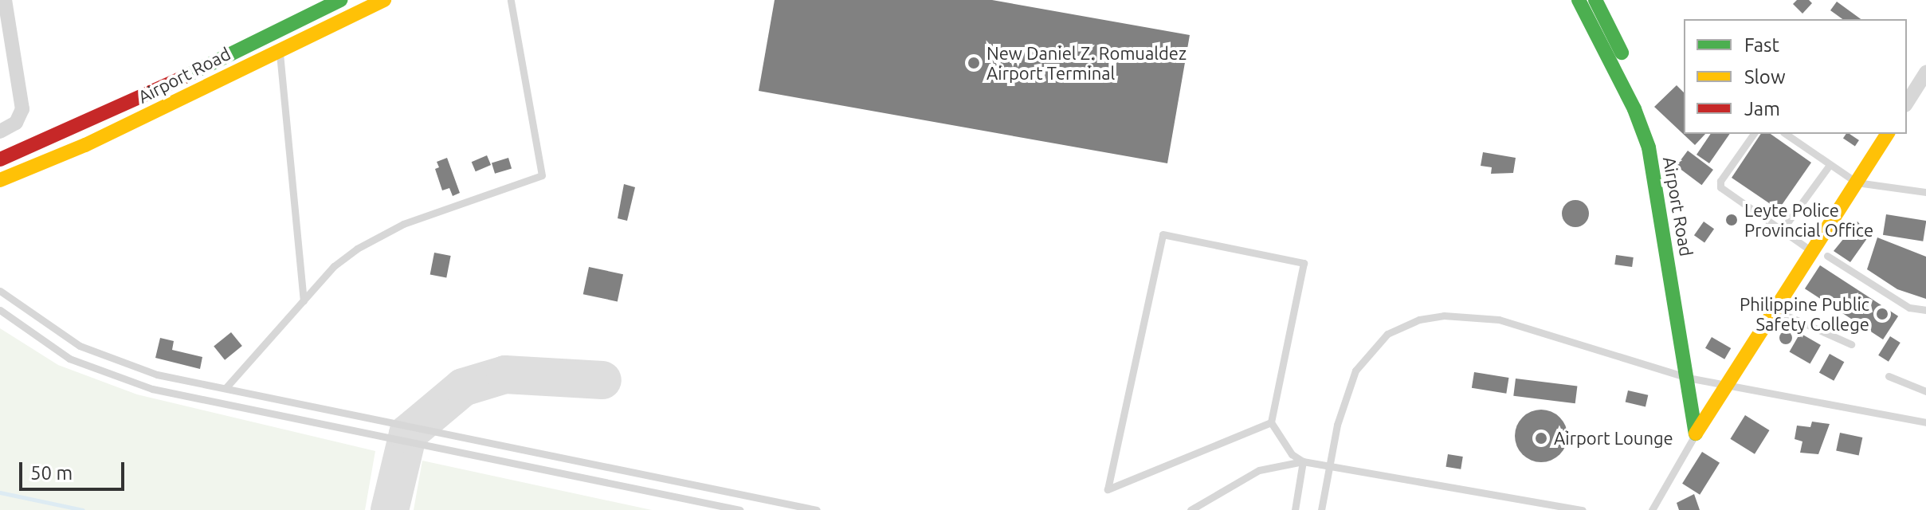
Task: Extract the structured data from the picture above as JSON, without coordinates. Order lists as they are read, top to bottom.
{
  "streets": {
    "main road": ["Airport Road"]
  },
  "places": [
    "New Daniel Z. Romualdez Airport Terminal",
    "Leyte Police Provincial Office",
    "Philippine Public Safety College",
    "Airport Lounge"
  ],
  "legend": ["Fast", "Slow", "Jam"],
  "scale_bar": "50 m"
}
